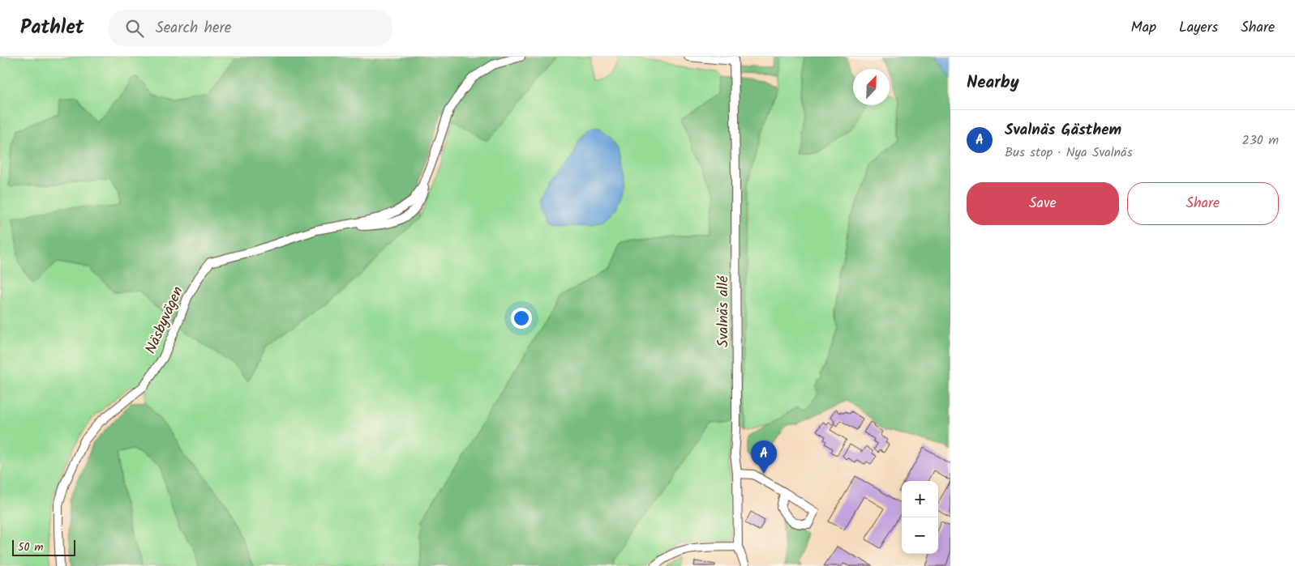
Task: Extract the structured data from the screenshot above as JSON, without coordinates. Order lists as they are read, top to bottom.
{
  "streets": {
    "street": ["Svalnäs allé", "Näsbyvägen"]
  },
  "scale_bar": "50 m",
  "north": "top right",
  "page": {
    "header": "Pathlet",
    "search": "Search here",
    "nav": ["Map", "Layers", "Share"],
    "heading": "Nearby",
    "list": [
      {
        "mark": "A",
        "name": "Svalnäs Gästhem",
        "note": "Bus stop · Nya Svalnäs",
        "value": "230 m"
      }
    ],
    "buttons": ["Save", "Share"],
    "pins": "A",
    "map_buttons": ["+", "−"],
    "scale": "50 m"
  }
}
